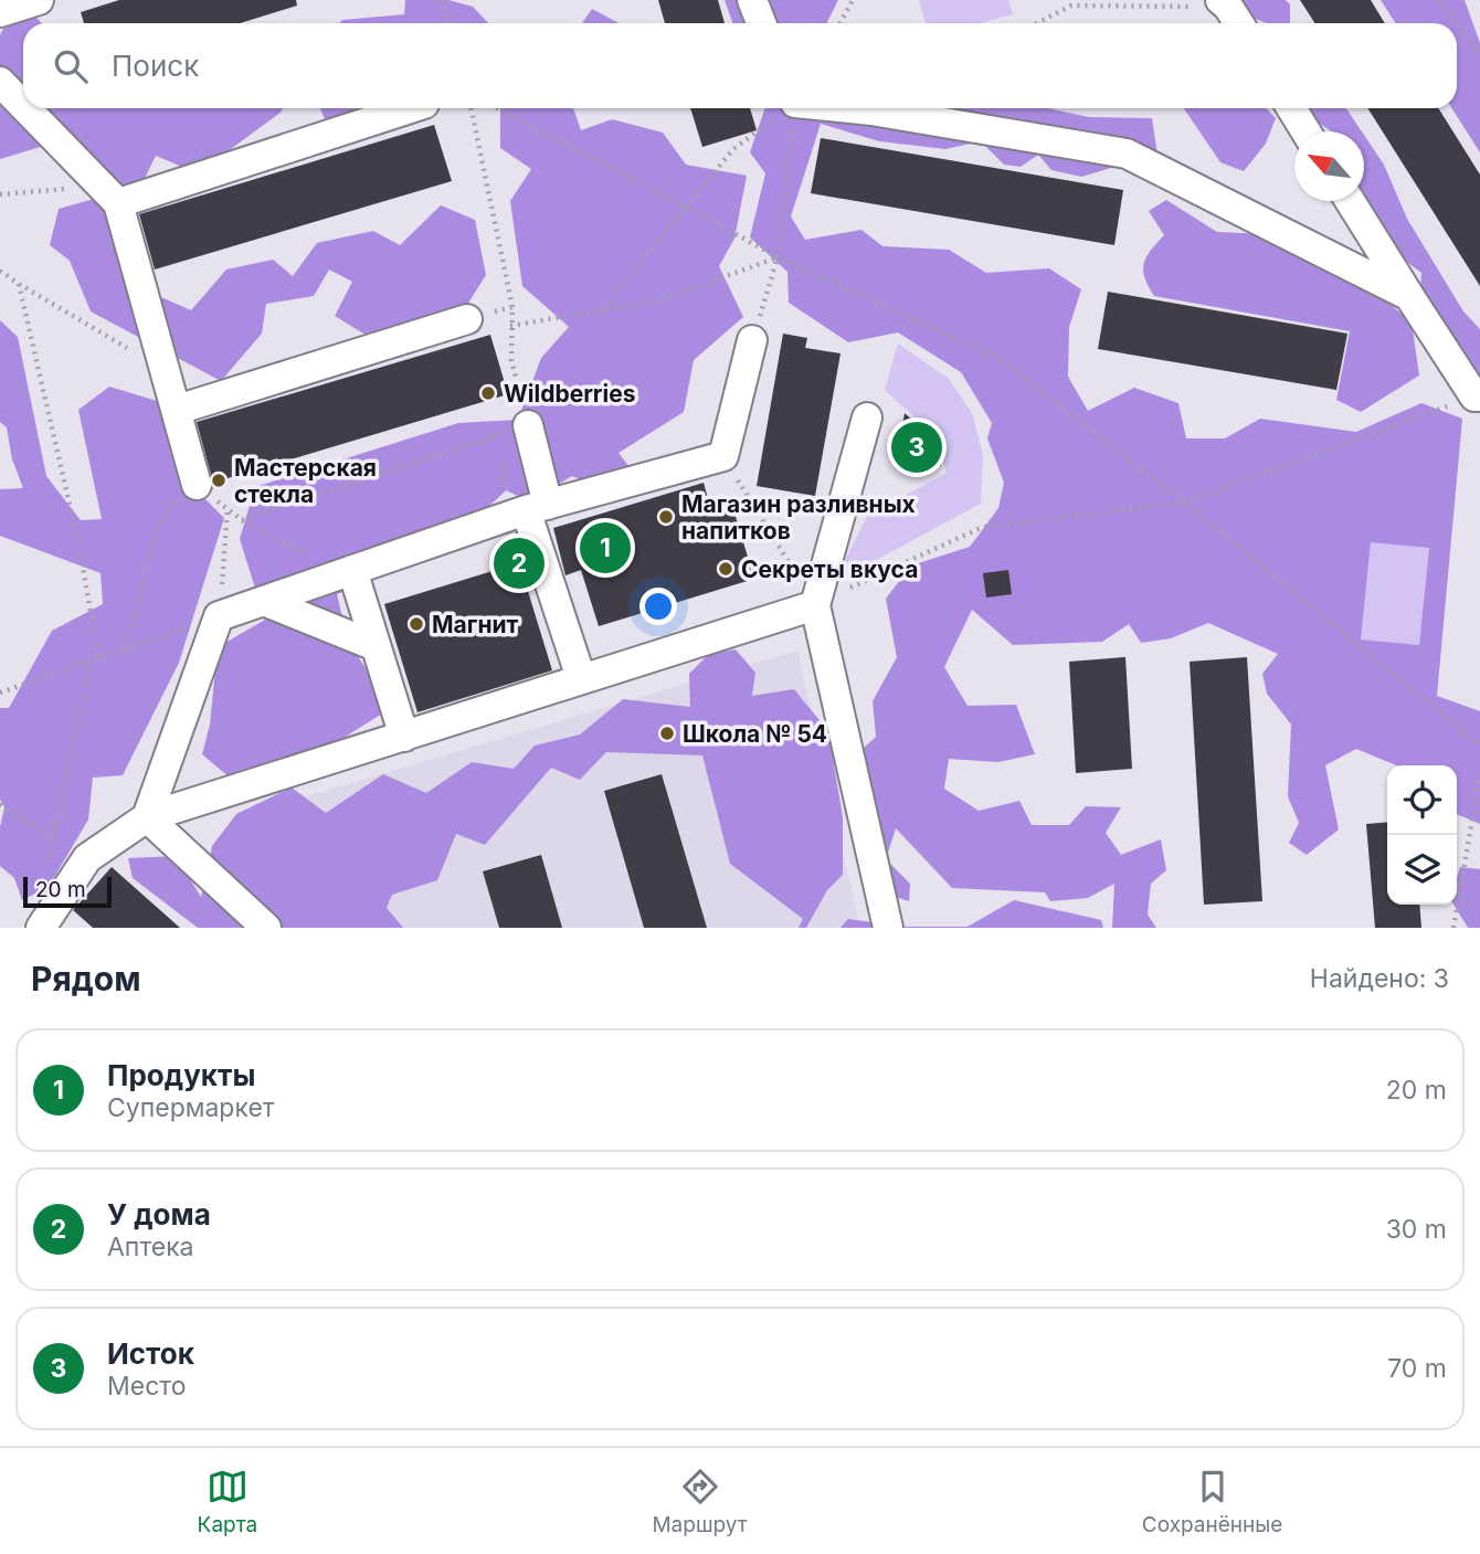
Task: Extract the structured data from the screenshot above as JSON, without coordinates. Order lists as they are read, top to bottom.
{
  "places": [
    "Wildberries",
    "Мастерская стекла",
    "Магазин разливных напитков",
    "Секреты вкуса",
    "Магнит",
    "Школа № 54"
  ],
  "scale_bar": "20 m",
  "north": "top left",
  "page": {
    "search": "Поиск",
    "pins": ["3", "1", "2"],
    "scale": "20 m",
    "heading": ["Рядом", "Найдено: 3"],
    "list": [
      {
        "mark": "1",
        "name": "Продукты",
        "note": "Супермаркет",
        "value": "20 m"
      },
      {
        "mark": "2",
        "name": "У дома",
        "note": "Аптека",
        "value": "30 m"
      },
      {
        "mark": "3",
        "name": "Исток",
        "note": "Место",
        "value": "70 m"
      }
    ],
    "nav": ["Карта", "Маршрут", "Сохранённые"]
  }
}
